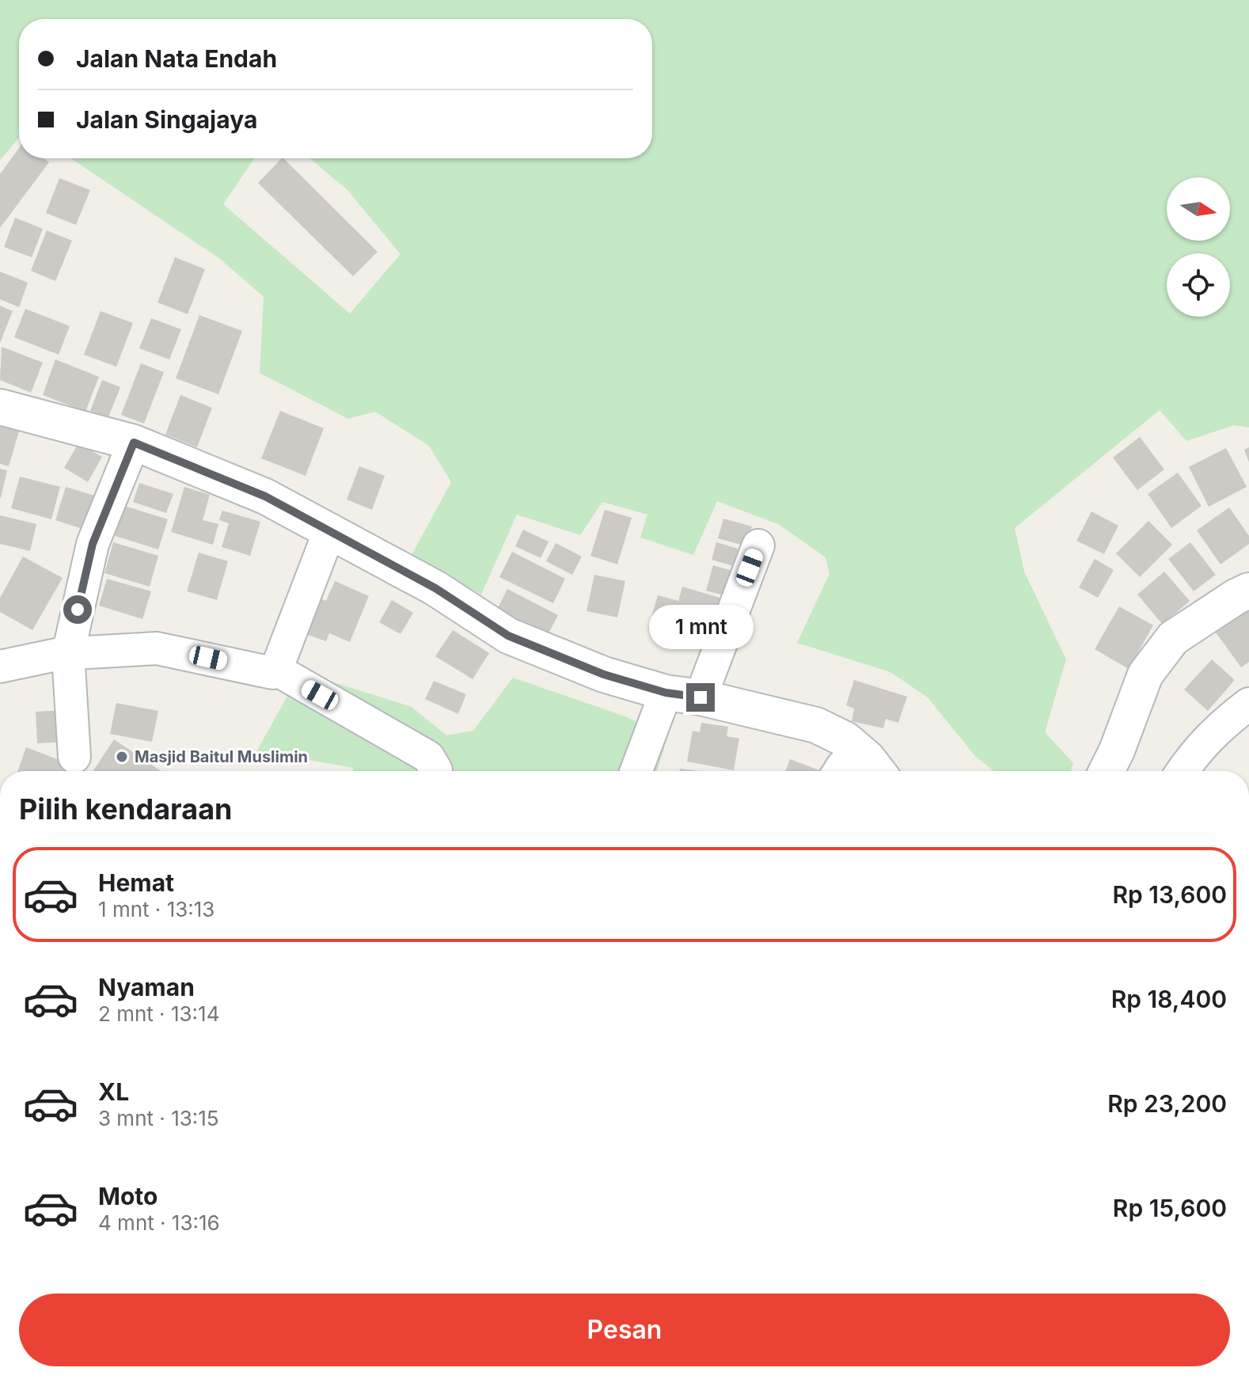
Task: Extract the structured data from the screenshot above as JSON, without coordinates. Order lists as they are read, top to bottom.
{
  "places": ["Masjid Baitul Muslimin"],
  "north": "right",
  "page": {
    "banner": ["Jalan Nata Endah", "Jalan Singajaya"],
    "bubble": "1 mnt",
    "heading": "Pilih kendaraan",
    "list": [
      {
        "name": "Hemat",
        "note": "1 mnt · 13:13",
        "value": "Rp 13,600"
      },
      {
        "name": "Nyaman",
        "note": "2 mnt · 13:14",
        "value": "Rp 18,400"
      },
      {
        "name": "XL",
        "note": "3 mnt · 13:15",
        "value": "Rp 23,200"
      },
      {
        "name": "Moto",
        "note": "4 mnt · 13:16",
        "value": "Rp 15,600"
      }
    ],
    "buttons": "Pesan"
  }
}
